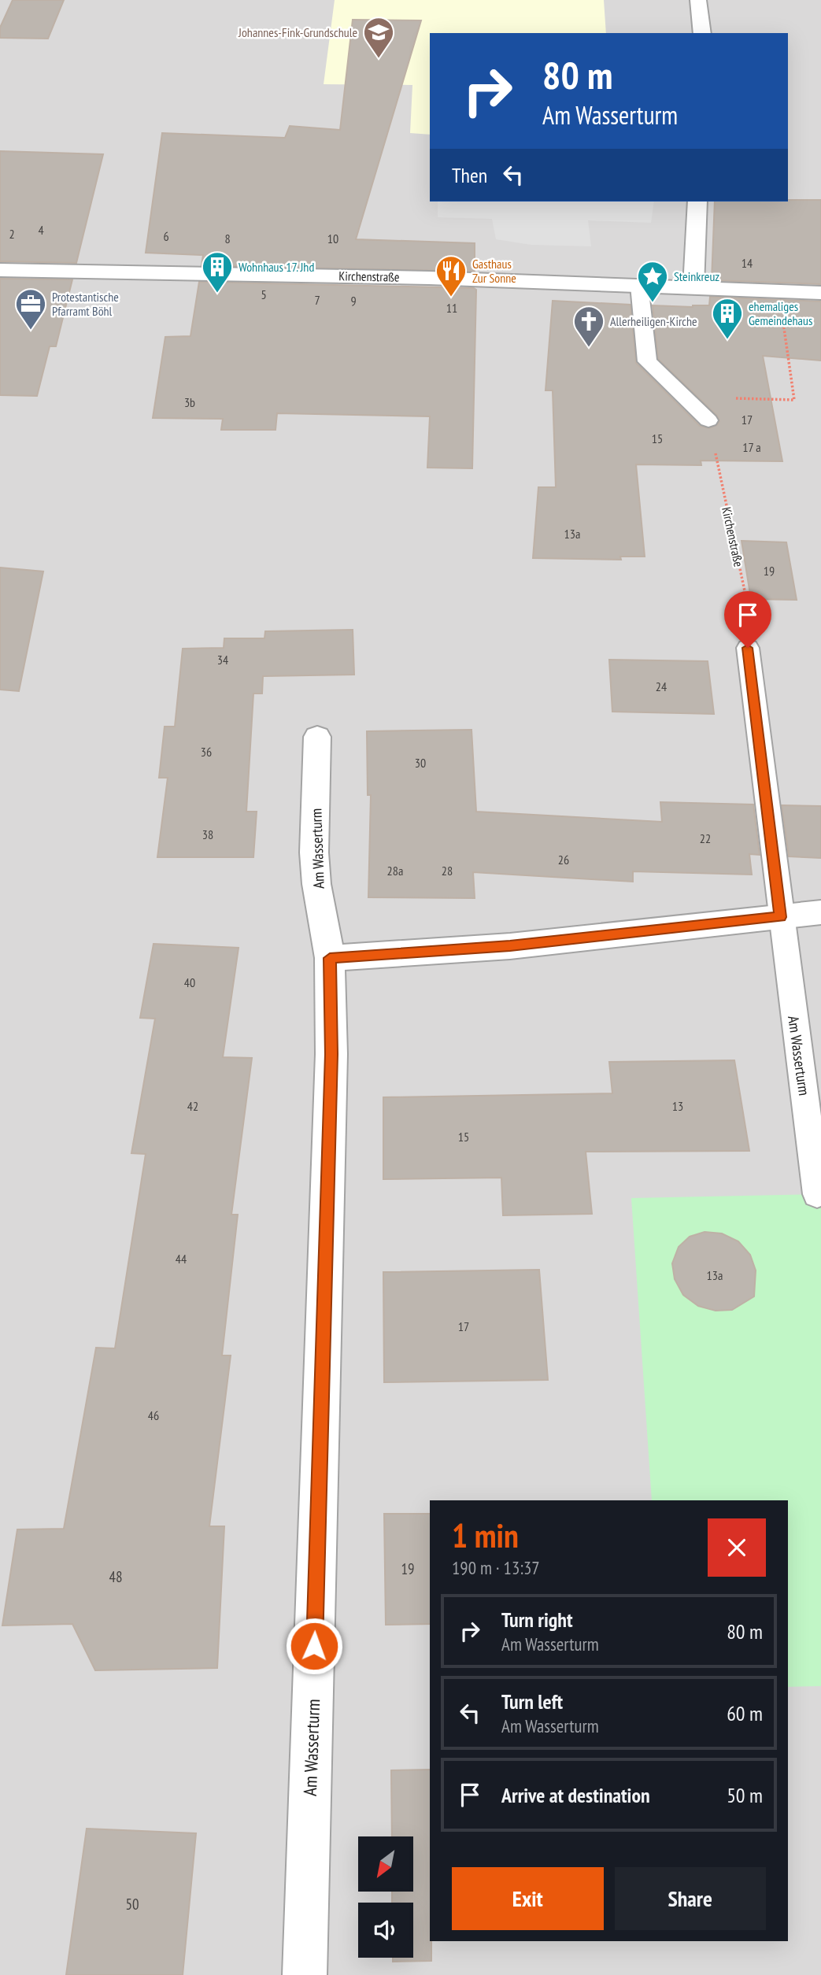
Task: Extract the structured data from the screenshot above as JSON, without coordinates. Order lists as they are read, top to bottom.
{
  "streets": {
    "street": ["Kirchenstraße", "Am Wasserturm"]
  },
  "crossings": [
    ["Kirchenstraße", "Am Wasserturm"]
  ],
  "places": {
    "school or university": ["Johannes-Fink-Grundschule"],
    "building": ["Wohnhaus 17. Jhd", "ehemaliges Gemeindehaus"],
    "restaurant": ["Gasthaus Zur Sonne"],
    "place": ["Steinkreuz"],
    "office": ["Protestantische Pfarramt Böhl"],
    "church": ["Allerheiligen-Kirche"]
  },
  "house_numbers": [
    "4",
    "2",
    "6",
    "8",
    "10",
    "14",
    "5",
    "7",
    "9",
    "11",
    "3b",
    "17",
    "15",
    "17 a",
    "13a",
    "19",
    "34",
    "24",
    "36",
    "30",
    "38",
    "22",
    "26",
    "28a",
    "28",
    "40",
    "42",
    "13",
    "15",
    "44",
    "13a",
    "17",
    "46",
    "19",
    "48",
    "50"
  ],
  "north": "bottom left",
  "page": {
    "turn": ["80 m", "Am Wasserturm"],
    "then": "Then",
    "heading": ["1 min", "190 m · 13:37"],
    "list": [
      {
        "name": "Turn right",
        "note": "Am Wasserturm",
        "value": "80 m"
      },
      {
        "name": "Turn left",
        "note": "Am Wasserturm",
        "value": "60 m"
      },
      {
        "name": "Arrive at destination",
        "value": "50 m"
      }
    ],
    "buttons": ["Exit", "Share"]
  }
}
